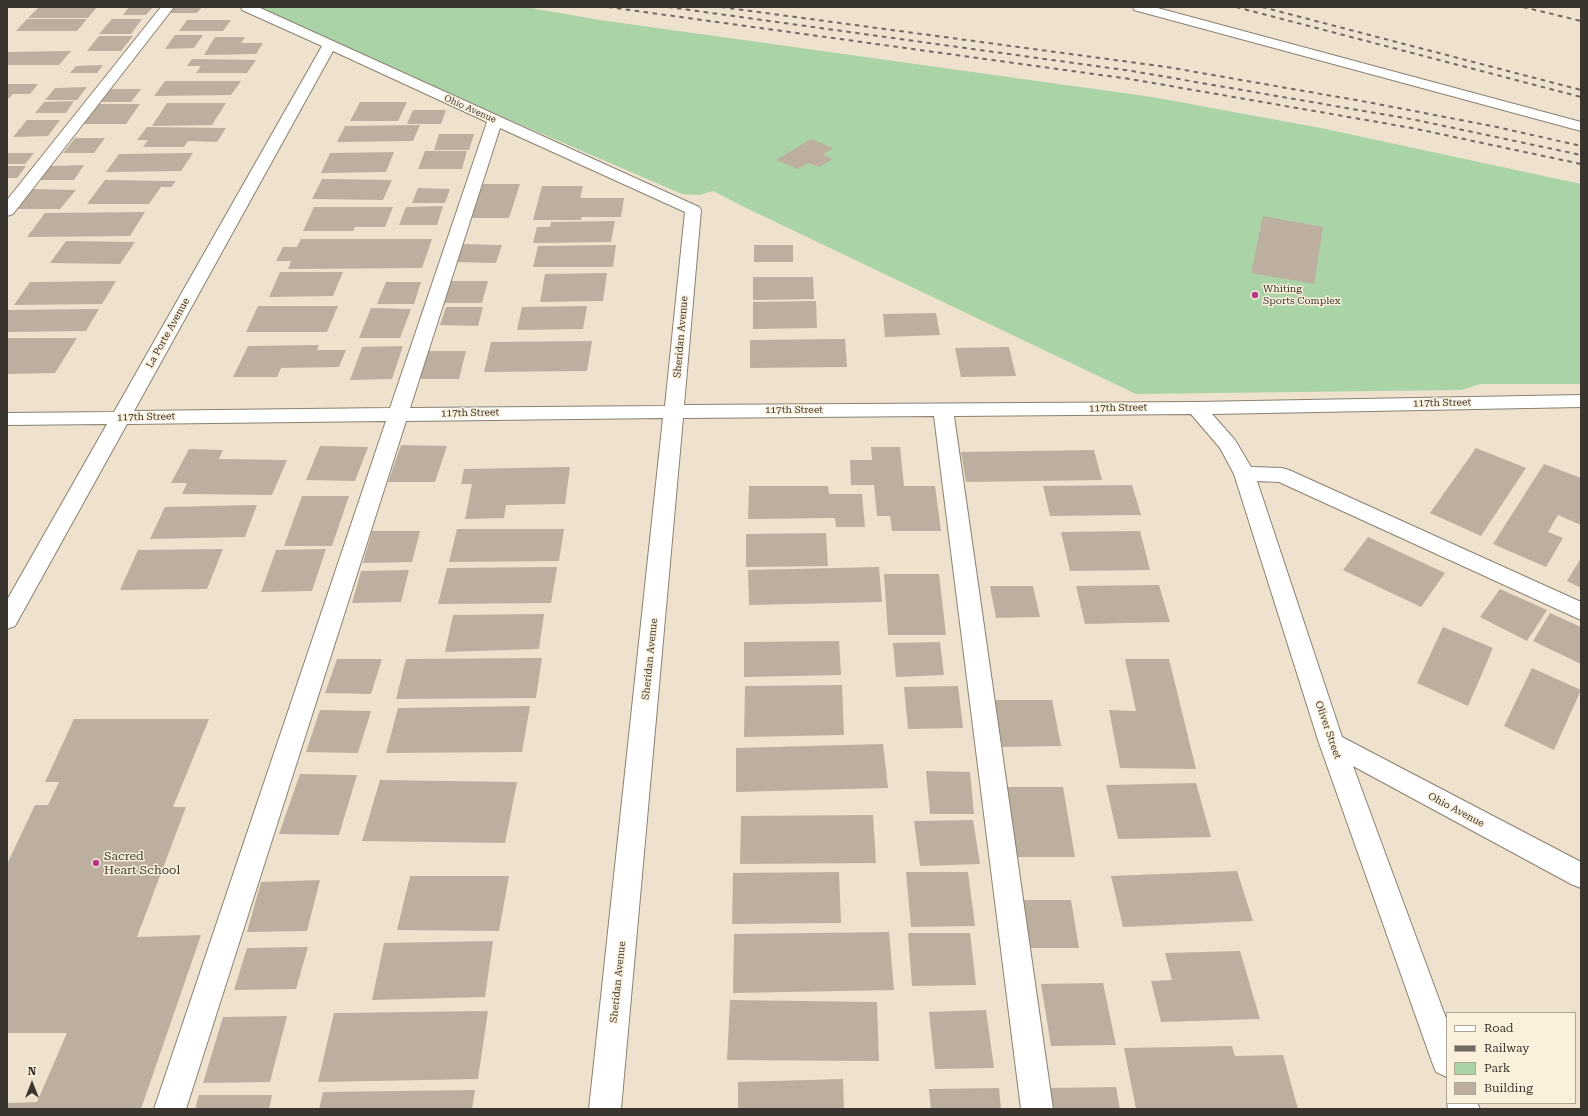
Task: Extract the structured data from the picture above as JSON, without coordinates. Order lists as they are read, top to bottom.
{
  "streets": {
    "street": [
      "Ohio Avenue",
      "La Porte Avenue",
      "Sheridan Avenue",
      "117th Street",
      "Oliver Street"
    ]
  },
  "crossings": [
    ["Ohio Avenue", "La Porte Avenue"],
    ["Ohio Avenue", "Sheridan Avenue"],
    ["Ohio Avenue", "Oliver Street"],
    ["La Porte Avenue", "117th Street"],
    ["Sheridan Avenue", "117th Street"],
    ["117th Street", "Oliver Street"]
  ],
  "places": ["Whiting Sports Complex", "Sacred Heart School"],
  "legend": [
    "Road",
    "Railway",
    "Park",
    "Building"
  ],
  "north": "top"
}
